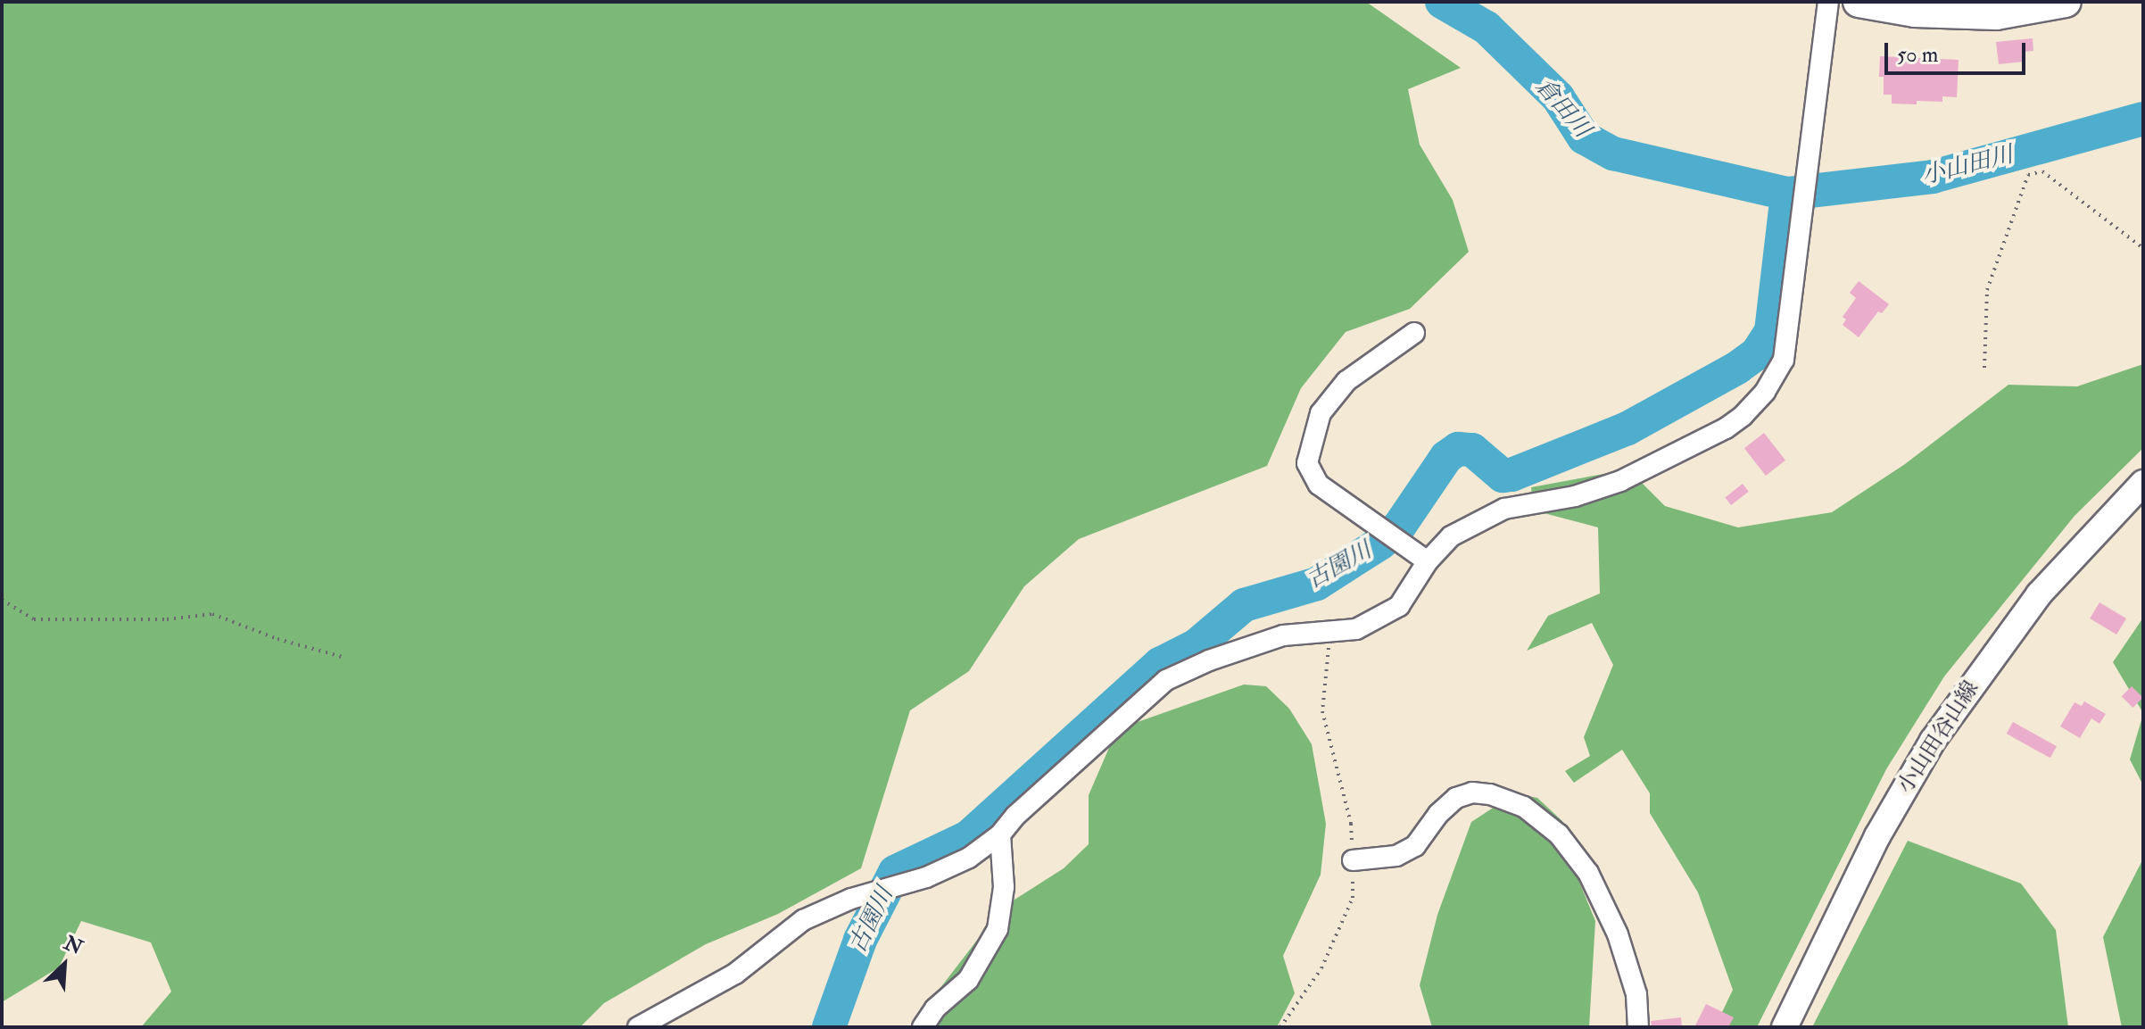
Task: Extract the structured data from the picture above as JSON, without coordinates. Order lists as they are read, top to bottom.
{
  "streets": {
    "main road": ["小山田谷山線"]
  },
  "water": ["倉田川", "小山田川", "古園川"],
  "scale_bar": "50 m",
  "north": "top right"
}
